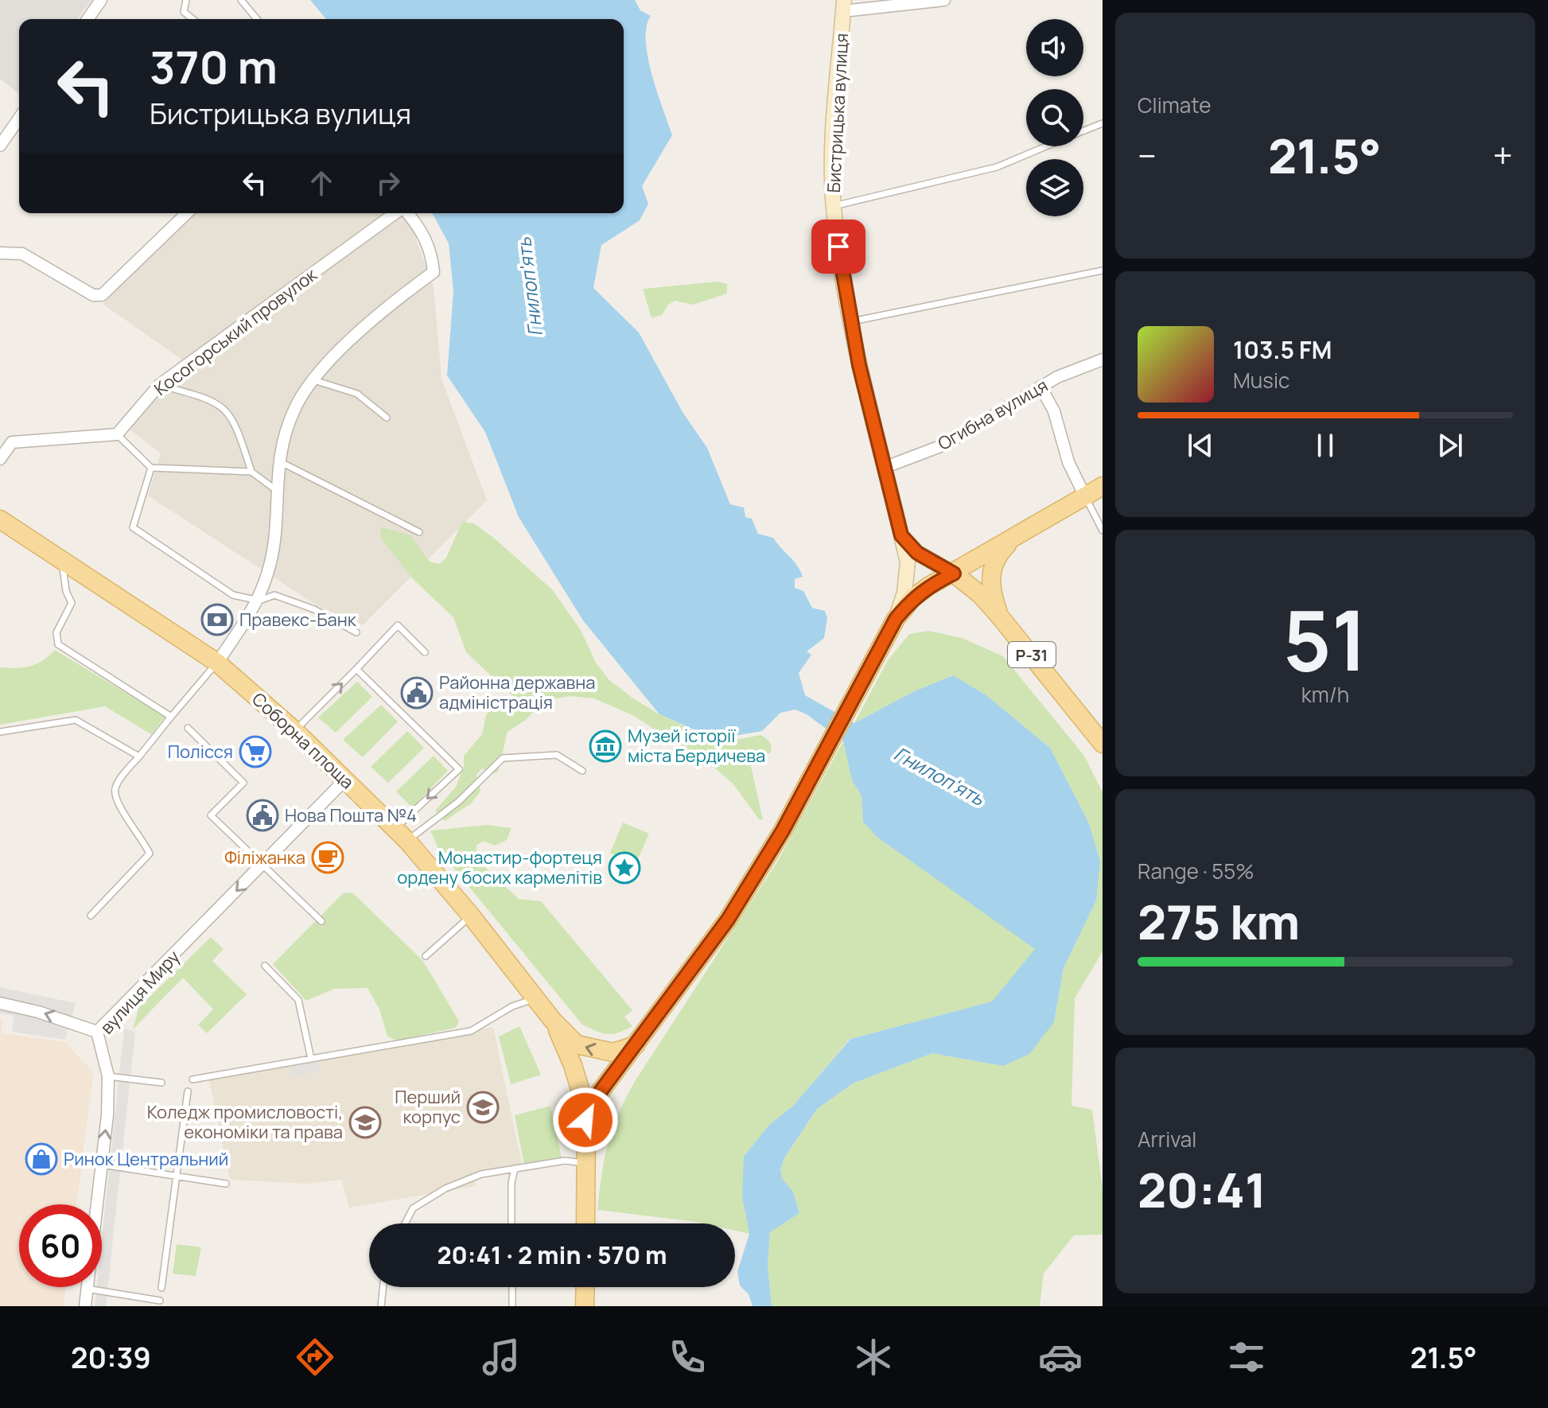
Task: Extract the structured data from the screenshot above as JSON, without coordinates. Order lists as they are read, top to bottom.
{
  "streets": {
    "main road": ["Р-31", "Соборна площа"],
    "street": [
      "Бистрицька вулиця",
      "Косогорський провулок",
      "Огибна вулиця",
      "вулиця Миру"
    ]
  },
  "crossings": [
    ["Бистрицька вулиця", "Огибна вулиця"],
    ["Соборна площа", "вулиця Миру"]
  ],
  "water": ["Гнилоп'ять"],
  "places": {
    "bank": ["Правекс-Банк"],
    "public building": ["Районна державна адміністрація", "Нова Пошта №4"],
    "museum": ["Музей історії міста Бердичева"],
    "supermarket": ["Полісся"],
    "cafe": ["Філіжанка"],
    "place": ["Монастир-фортеця ордену босих кармелітів"],
    "school or university": ["Перший корпус", "Коледж промисловості, економіки та права"],
    "shop": ["Ринок Центральний"]
  },
  "page": {
    "tile": [
      "Climate",
      ["51", "km/h"],
      ["Range · 55%", "275 km"],
      ["Arrival", "20:41"]
    ],
    "turn": ["370 m", "Бистрицька вулиця"],
    "heat": ["−", "21.5°", "+"],
    "song": ["103.5 FM", "Music"],
    "limit": "60",
    "trip": "20:41 · 2 min · 570 m",
    "tabs": ["20:39", "21.5°"]
  }
}
